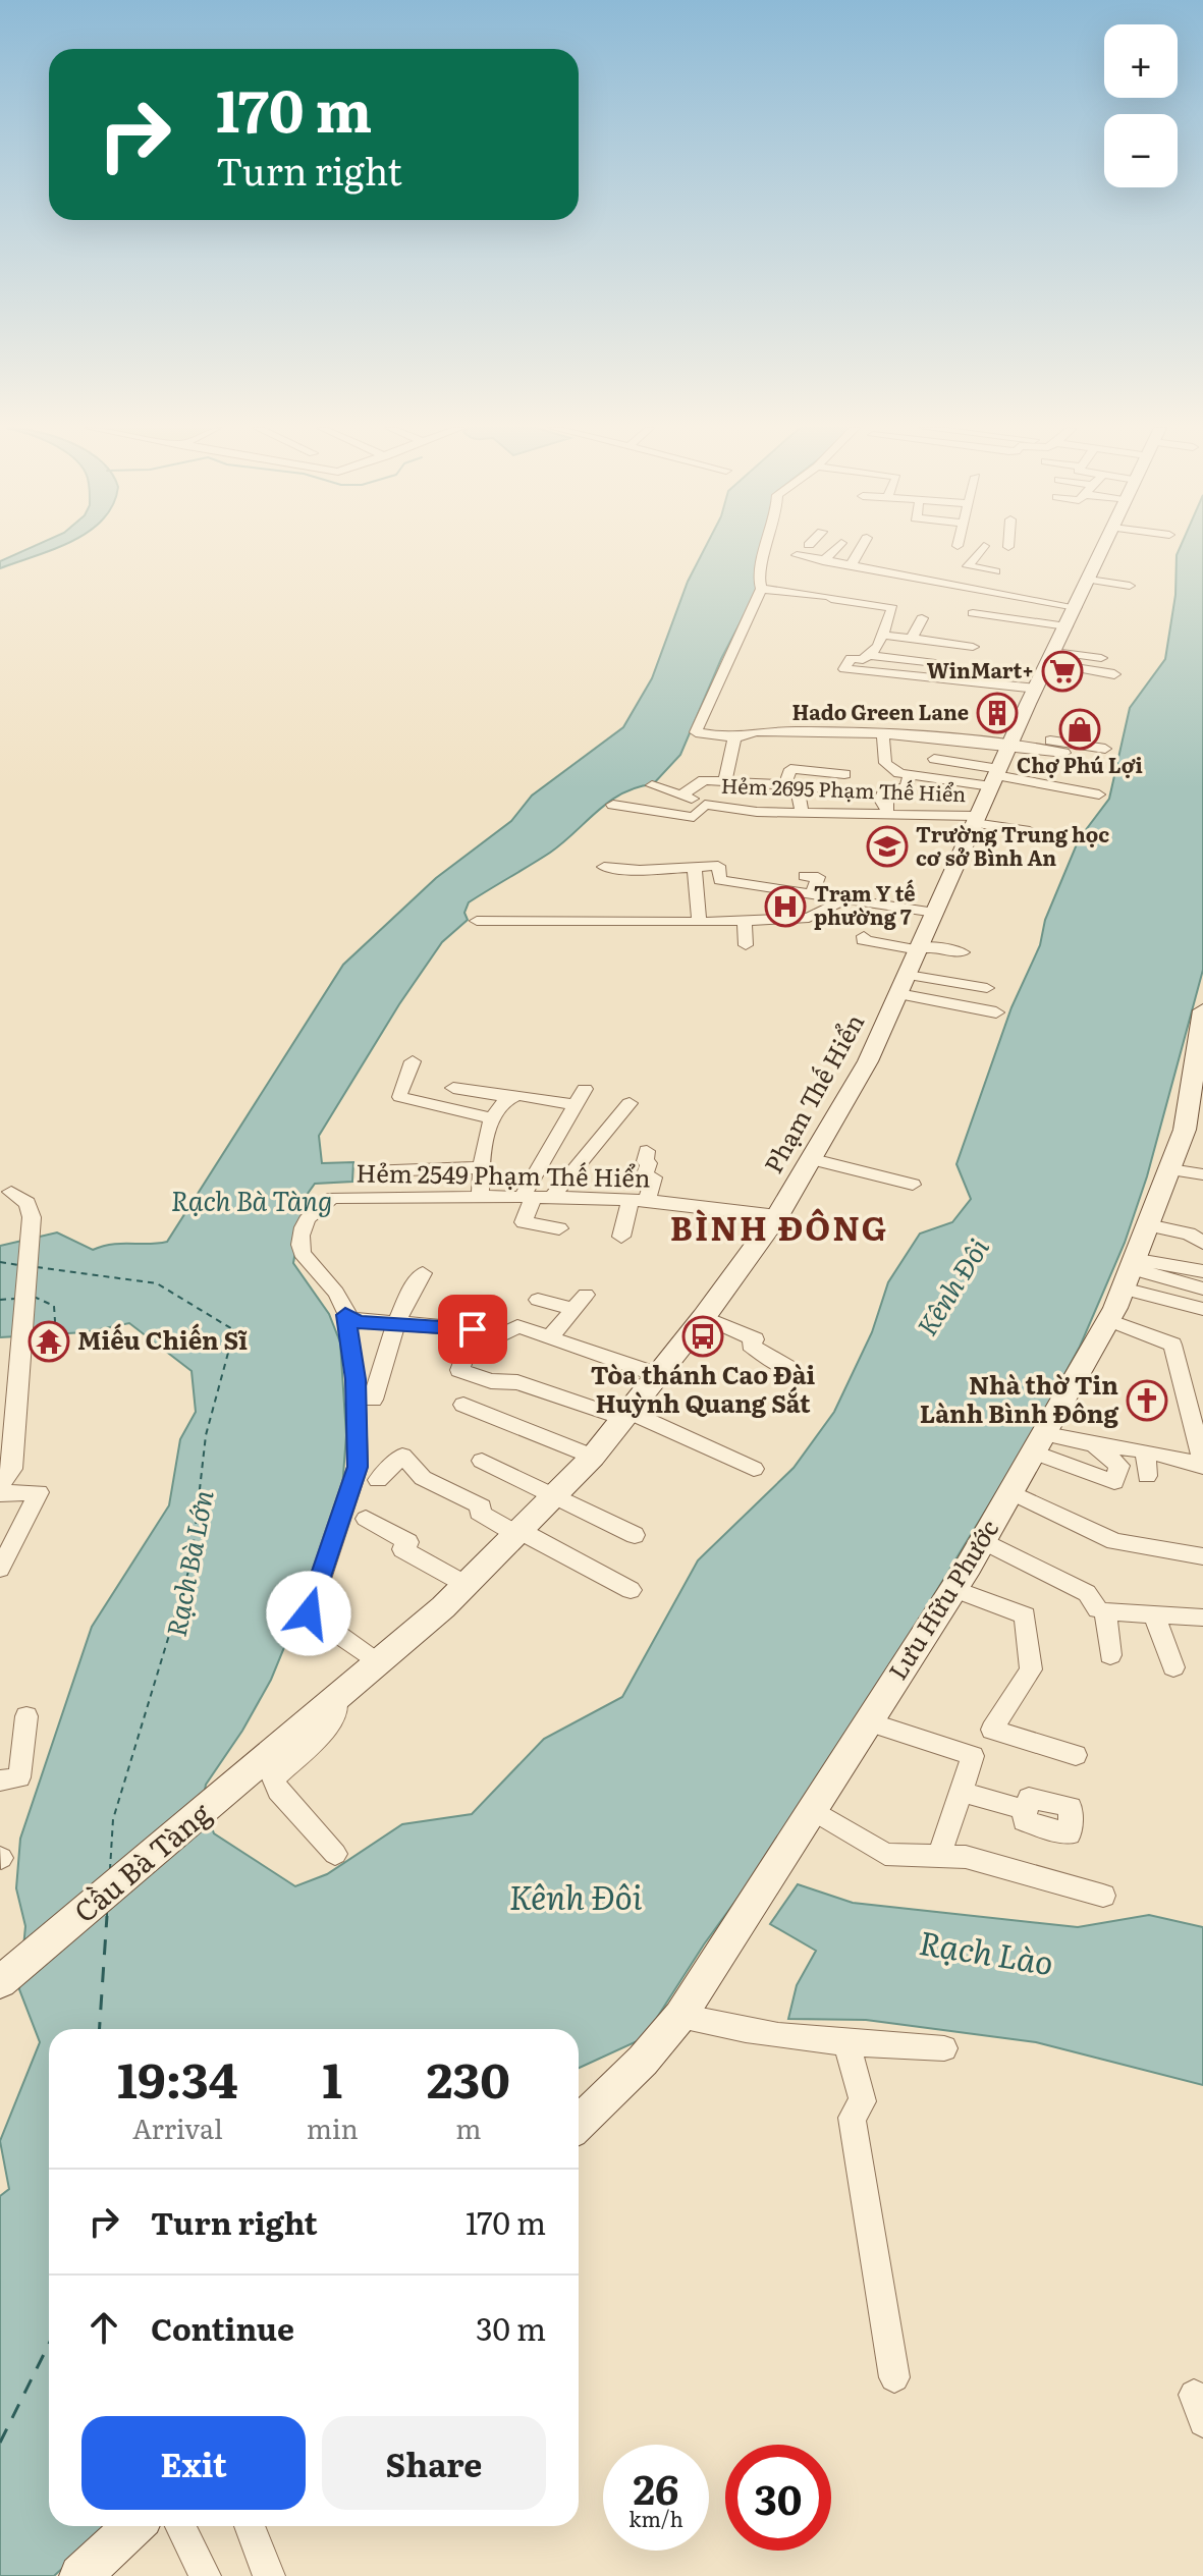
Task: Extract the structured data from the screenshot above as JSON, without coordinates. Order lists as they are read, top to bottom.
{
  "streets": {
    "main road": ["Phạm Thế Hiển", "Lưu Hữu Phước", "Cầu Bà Tàng"],
    "street": ["Hẻm 2695 Phạm Thế Hiển", "Hẻm 2549 Phạm Thế Hiển"]
  },
  "crossings": [
    ["Hẻm 2695 Phạm Thế Hiển", "Phạm Thế Hiển"],
    ["Phạm Thế Hiển", "Hẻm 2549 Phạm Thế Hiển"],
    ["Phạm Thế Hiển", "Cầu Bà Tàng"]
  ],
  "districts": ["BÌNH ĐÔNG"],
  "water": [
    "Rạch Bà Tàng",
    "Kênh Đôi",
    "Rạch Bà Lớn",
    "Rạch Lào"
  ],
  "places": {
    "supermarket": ["WinMart+"],
    "building": ["Hado Green Lane"],
    "shop": ["Chợ Phú Lợi"],
    "school or university": ["Trường Trung học cơ sở Bình An"],
    "hospital": ["Trạm Y tế phường 7"],
    "bus stop": ["Tòa thánh Cao Đài Huỳnh Quang Sắt"],
    "temple": ["Miếu Chiến Sĩ"],
    "church": ["Nhà thờ Tin Lành Bình Đông"]
  },
  "page": {
    "map_buttons": ["+", "−"],
    "turn": ["170 m", "Turn right"],
    "eta": [
      "19:34",
      "Arrival",
      "1",
      "min",
      "230",
      "m"
    ],
    "list": [
      {
        "name": "Turn right",
        "value": "170 m"
      },
      {
        "name": "Continue",
        "value": "30 m"
      }
    ],
    "buttons": ["Exit", "Share"],
    "speed": "26 km/h",
    "limit": "30"
  }
}
